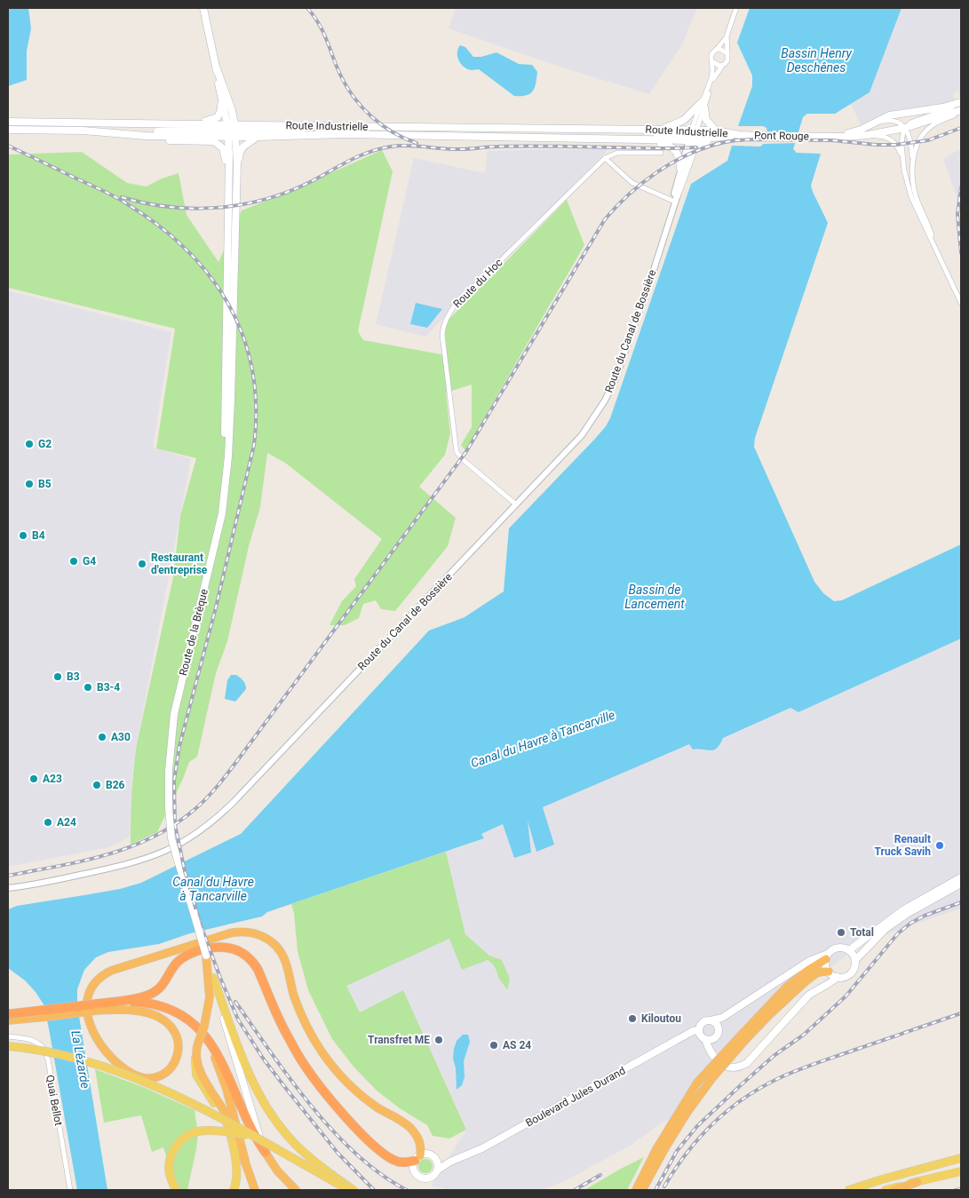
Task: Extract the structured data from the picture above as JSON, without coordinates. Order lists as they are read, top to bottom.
{
  "streets": {
    "main road": [
      "Route Industrielle",
      "Pont Rouge",
      "Route de la Brèque",
      "Boulevard Jules Durand"
    ],
    "street": ["Route du Hoc", "Route du Canal de Bossière", "Quai Bellot"]
  },
  "crossings": [
    ["Route Industrielle", "Pont Rouge"],
    ["Route Industrielle", "Route du Canal de Bossière"],
    ["Route Industrielle", "Route de la Brèque"],
    ["Route du Hoc", "Route du Canal de Bossière"]
  ],
  "water": [
    "Bassin Henry Deschênes",
    "Bassin de Lancement",
    "Canal du Havre à Tancarville",
    "La Lézarde"
  ],
  "places": [
    "G2",
    "B5",
    "B4",
    "G4",
    "Restaurant d'entreprise",
    "B3",
    "B3-4",
    "A30",
    "A23",
    "B26",
    "A24",
    "Renault Truck Savih",
    "Total",
    "Kiloutou",
    "Transfret ME",
    "AS 24"
  ]
}
